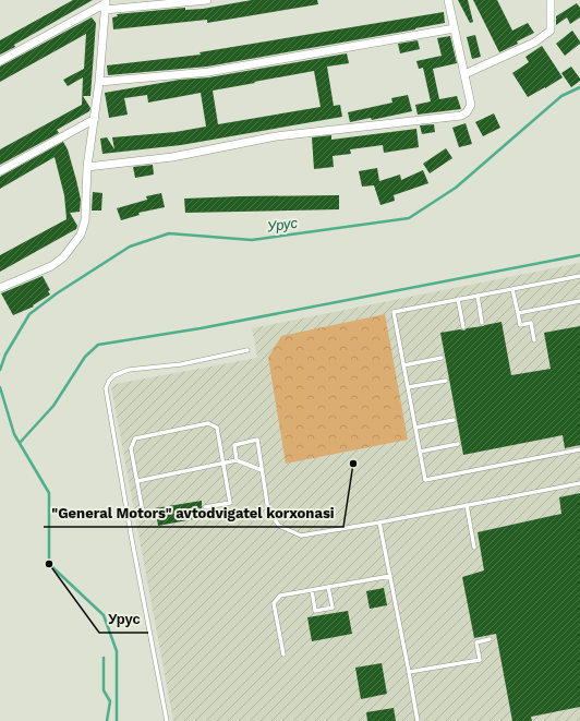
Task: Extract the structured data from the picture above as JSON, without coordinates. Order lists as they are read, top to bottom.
{
  "water": ["Урус"],
  "places": ["\"General Motors\" avtodvigatel korxonasi", "Урус"]
}
